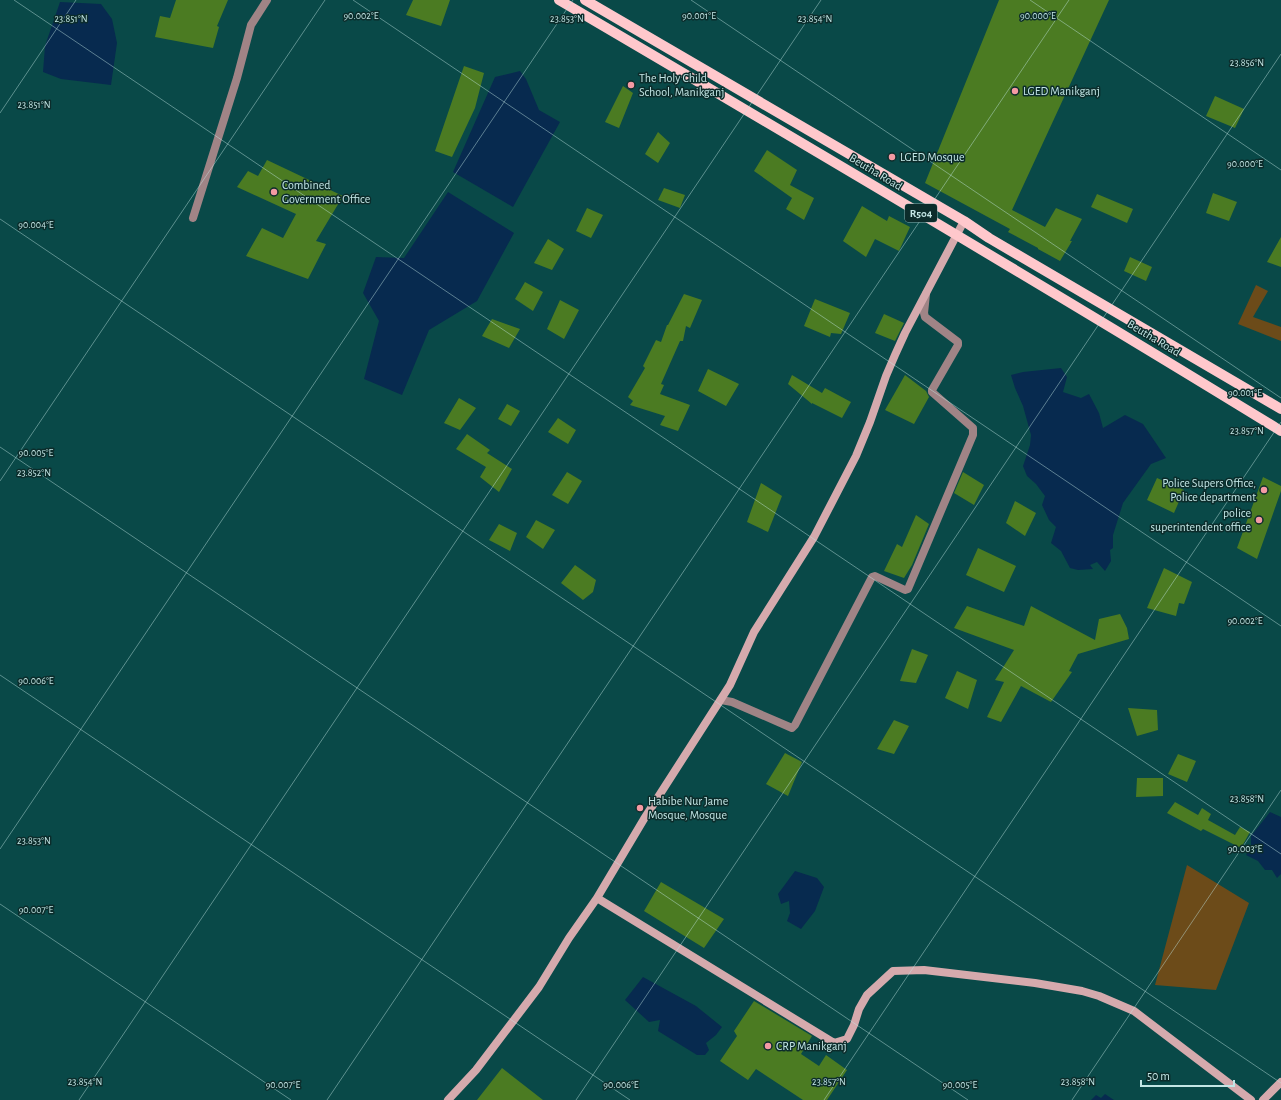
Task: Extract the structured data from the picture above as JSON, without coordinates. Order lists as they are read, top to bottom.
{
  "streets": {
    "main road": ["Beutha Road", "R504"]
  },
  "places": [
    "The Holy Child School, Manikganj",
    "LGED Manikganj",
    "LGED Mosque",
    "Combined Government Office",
    "Police Supers Office, Police department",
    "police superintendent office",
    "Habibe Nur Jame Mosque, Mosque",
    "CRP Manikganj"
  ],
  "scale_bar": "50 m",
  "coordinates": [
    "90.002°E",
    "90.001°E",
    "90.000°E",
    "23.851°N",
    "23.853°N",
    "23.854°N",
    "23.856°N",
    "90.004°E",
    "23.857°N",
    "90.005°E",
    "23.852°N",
    "90.006°E",
    "23.858°N",
    "90.003°E",
    "90.007°E"
  ]
}
